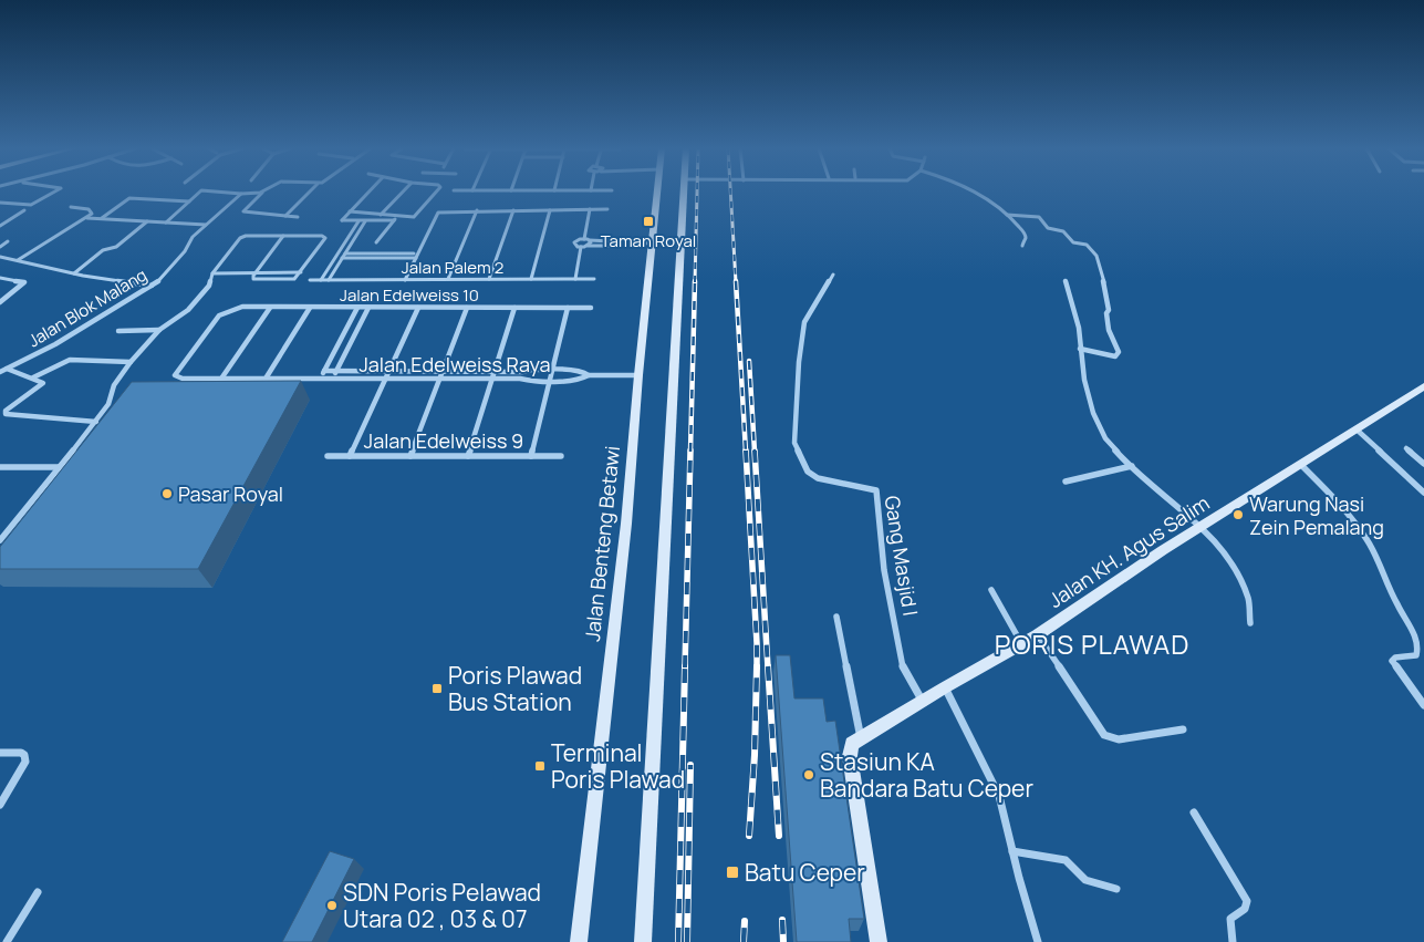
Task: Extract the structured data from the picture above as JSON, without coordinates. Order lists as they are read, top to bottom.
{
  "streets": {
    "main road": ["Jalan Benteng Betawi", "Jalan KH. Agus Salim"],
    "street": [
      "Jalan Palem 2",
      "Jalan Edelweiss 10",
      "Jalan Blok Malang",
      "Jalan Edelweiss Raya",
      "Jalan Edelweiss 9",
      "Gang Masjid I"
    ]
  },
  "crossings": [
    ["Jalan Edelweiss 10", "Jalan Edelweiss Raya"],
    ["Jalan Edelweiss Raya", "Jalan Benteng Betawi"],
    ["Jalan KH. Agus Salim", "Gang Masjid I"]
  ],
  "districts": ["PORIS PLAWAD"],
  "places": {
    "transit": [
      "Taman Royal",
      "Poris Plawad Bus Station",
      "Terminal Poris Plawad",
      "Batu Ceper"
    ],
    "other": [
      "Pasar Royal",
      "Warung Nasi Zein Pemalang",
      "Stasiun KA Bandara Batu Ceper",
      "SDN Poris Pelawad Utara 02 , 03 & 07"
    ]
  }
}
